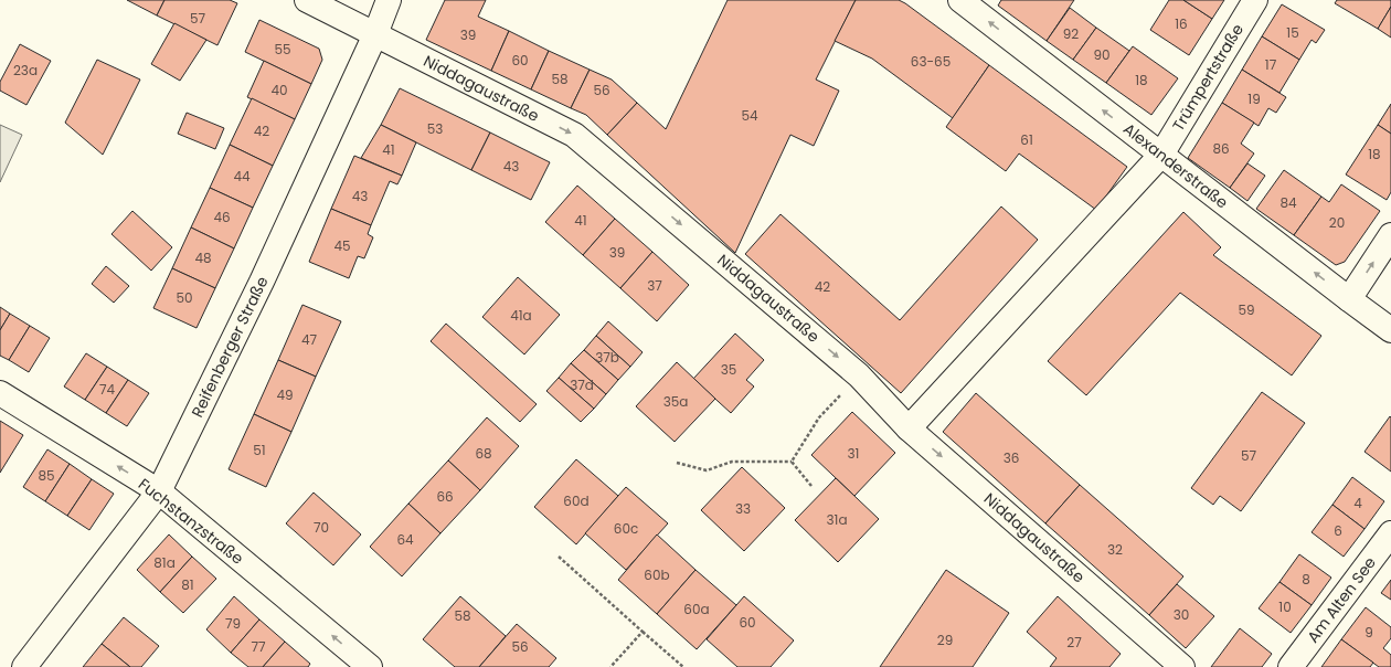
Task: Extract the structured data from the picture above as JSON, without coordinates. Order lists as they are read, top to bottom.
{
  "streets": {
    "street": [
      "Trümpertstraße",
      "Niddagaustraße",
      "Alexanderstraße",
      "Reifenberger Straße",
      "Fuchstanzstraße",
      "Am Alten See"
    ]
  },
  "crossings": [
    ["Trümpertstraße", "Niddagaustraße"],
    ["Trümpertstraße", "Alexanderstraße"],
    ["Niddagaustraße", "Reifenberger Straße"],
    ["Reifenberger Straße", "Fuchstanzstraße"]
  ],
  "one_way": ["Niddagaustraße", "Alexanderstraße", "Fuchstanzstraße"],
  "house_numbers": [
    "57",
    "16",
    "15",
    "92",
    "39",
    "55",
    "90",
    "60",
    "63-65",
    "17",
    "23a",
    "58",
    "18",
    "40",
    "56",
    "19",
    "54",
    "53",
    "42",
    "61",
    "86",
    "41",
    "18",
    "43",
    "44",
    "43",
    "84",
    "46",
    "41",
    "20",
    "45",
    "39",
    "48",
    "37",
    "42",
    "50",
    "59",
    "41a",
    "47",
    "37b",
    "35",
    "37d",
    "74",
    "49",
    "35a",
    "51",
    "68",
    "31",
    "57",
    "36",
    "85",
    "66",
    "60d",
    "4",
    "33",
    "31a",
    "70",
    "60c",
    "6",
    "64",
    "32",
    "81a",
    "60b",
    "8",
    "81",
    "10",
    "60a",
    "30",
    "58",
    "60",
    "79",
    "9",
    "29",
    "27",
    "77",
    "56"
  ]
}
